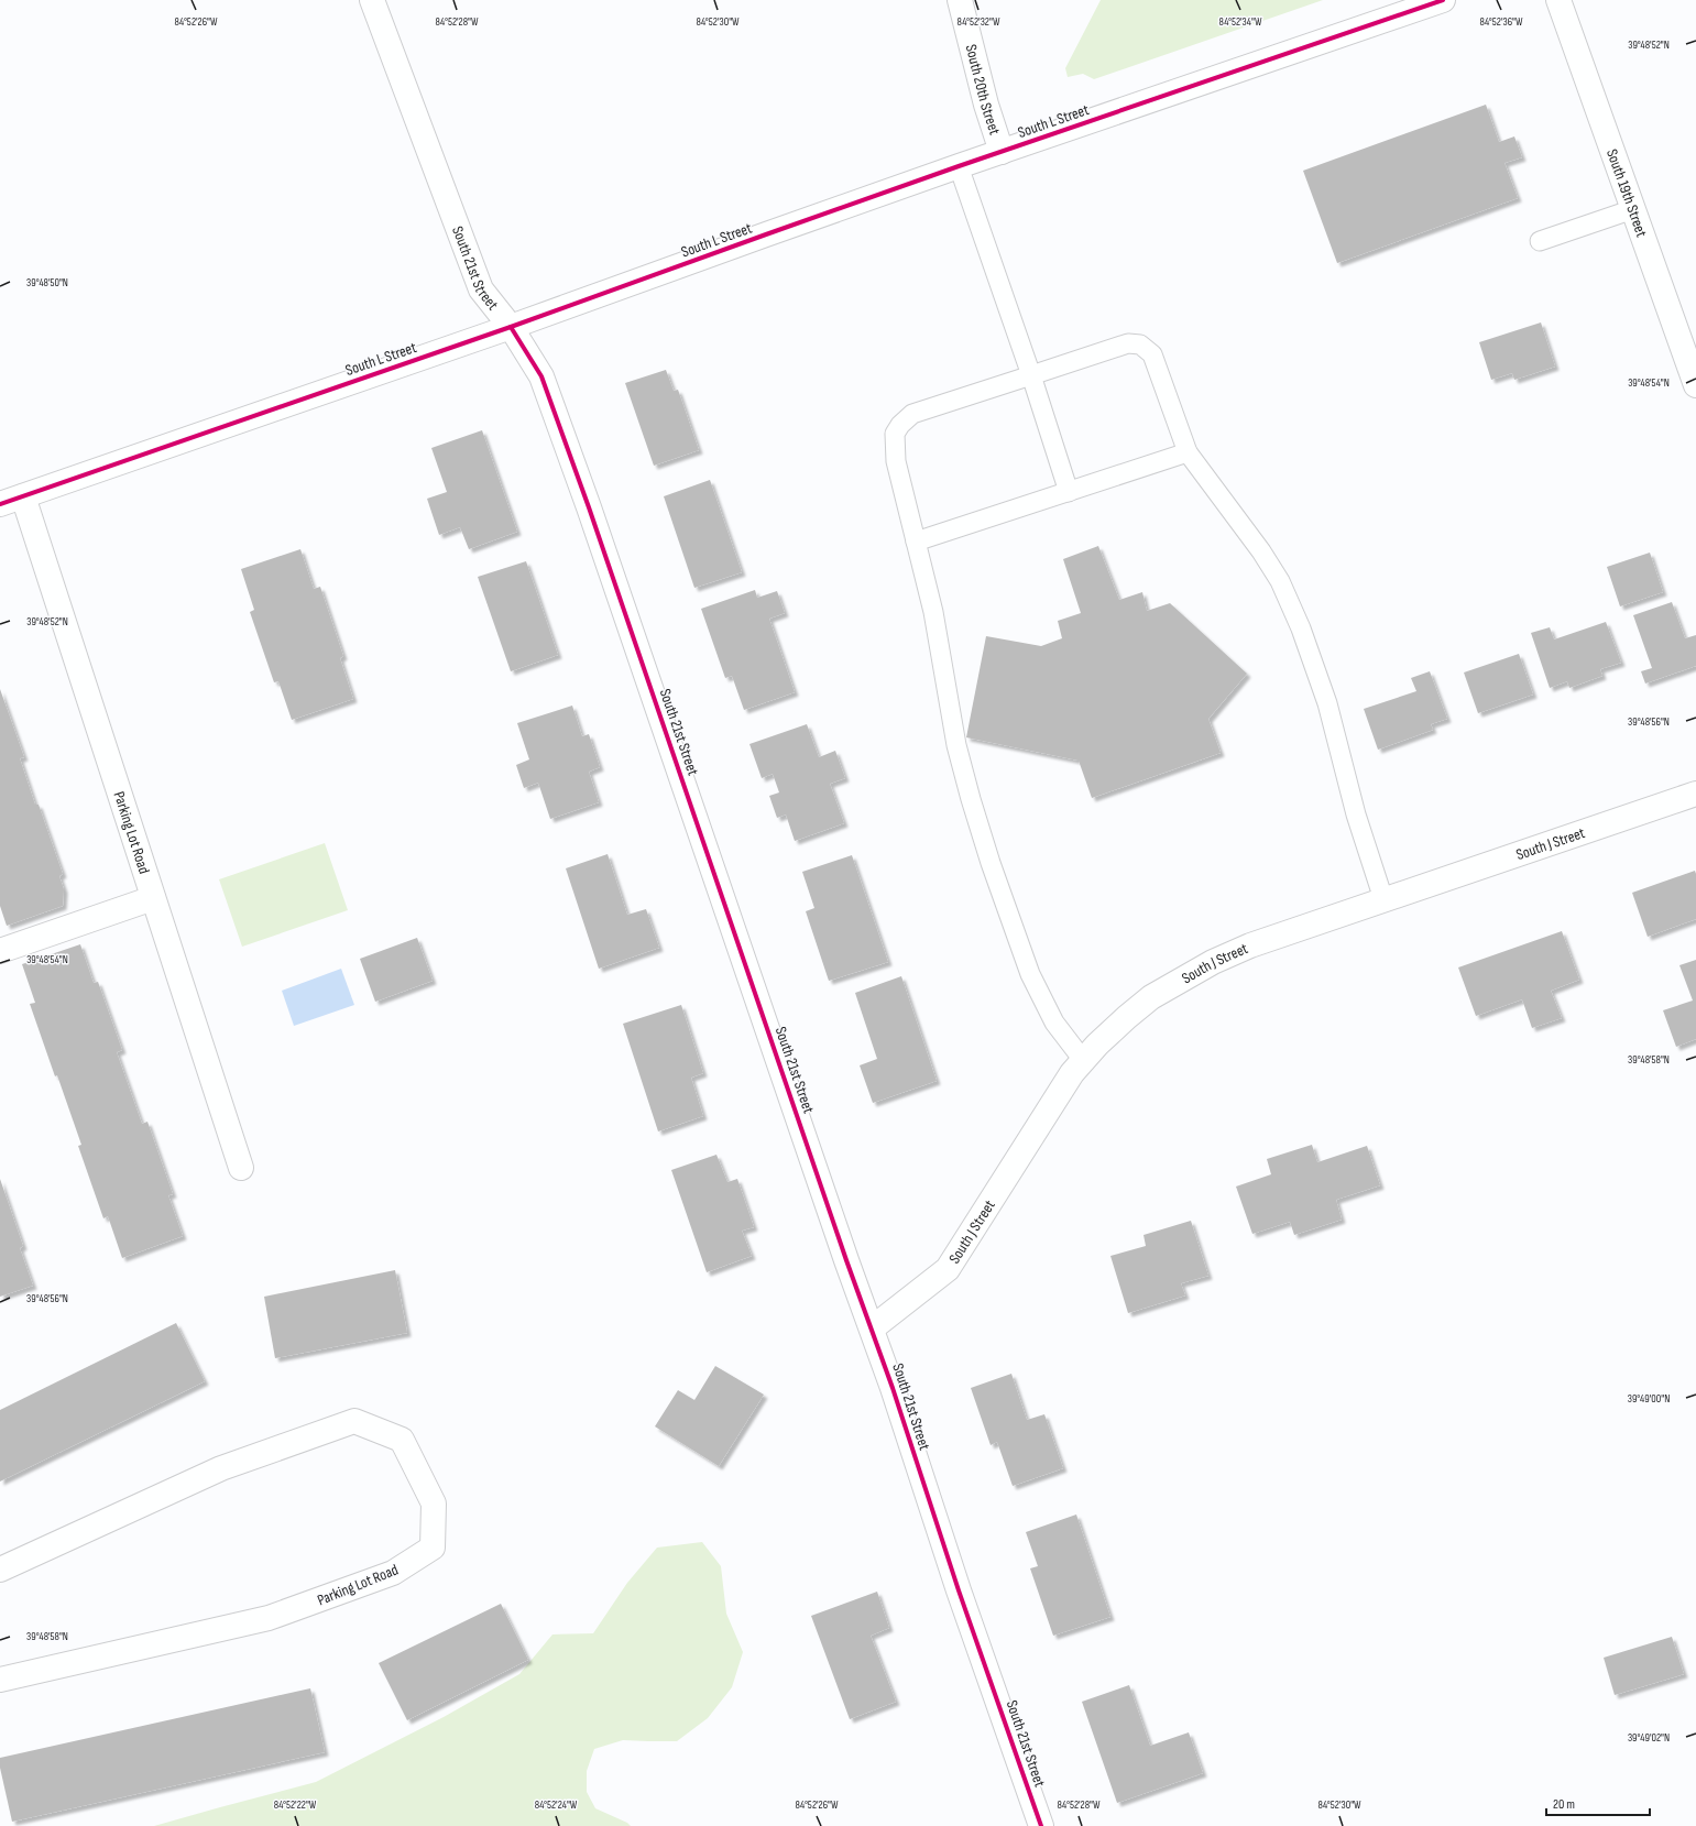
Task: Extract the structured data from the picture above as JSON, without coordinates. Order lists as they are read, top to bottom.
{
  "streets": {
    "street": [
      "South 20th Street",
      "South L Street",
      "South 19th Street",
      "South 21st Street",
      "Parking Lot Road",
      "South J Street"
    ]
  },
  "crossings": [
    ["South 20th Street", "South L Street"],
    ["South L Street", "South 21st Street"],
    ["South L Street", "Parking Lot Road"],
    ["South 21st Street", "South J Street"]
  ],
  "scale_bar": "20 m",
  "coordinates": [
    "84°52'36\"W",
    "84°52'26\"W",
    "84°52'28\"W",
    "84°52'30\"W",
    "84°52'32\"W",
    "84°52'34\"W",
    "39°48'52\"N",
    "39°48'50\"N",
    "39°48'54\"N",
    "39°48'56\"N",
    "39°48'58\"N",
    "39°49'00\"N",
    "39°49'02\"N",
    "84°52'22\"W",
    "84°52'24\"W"
  ]
}
